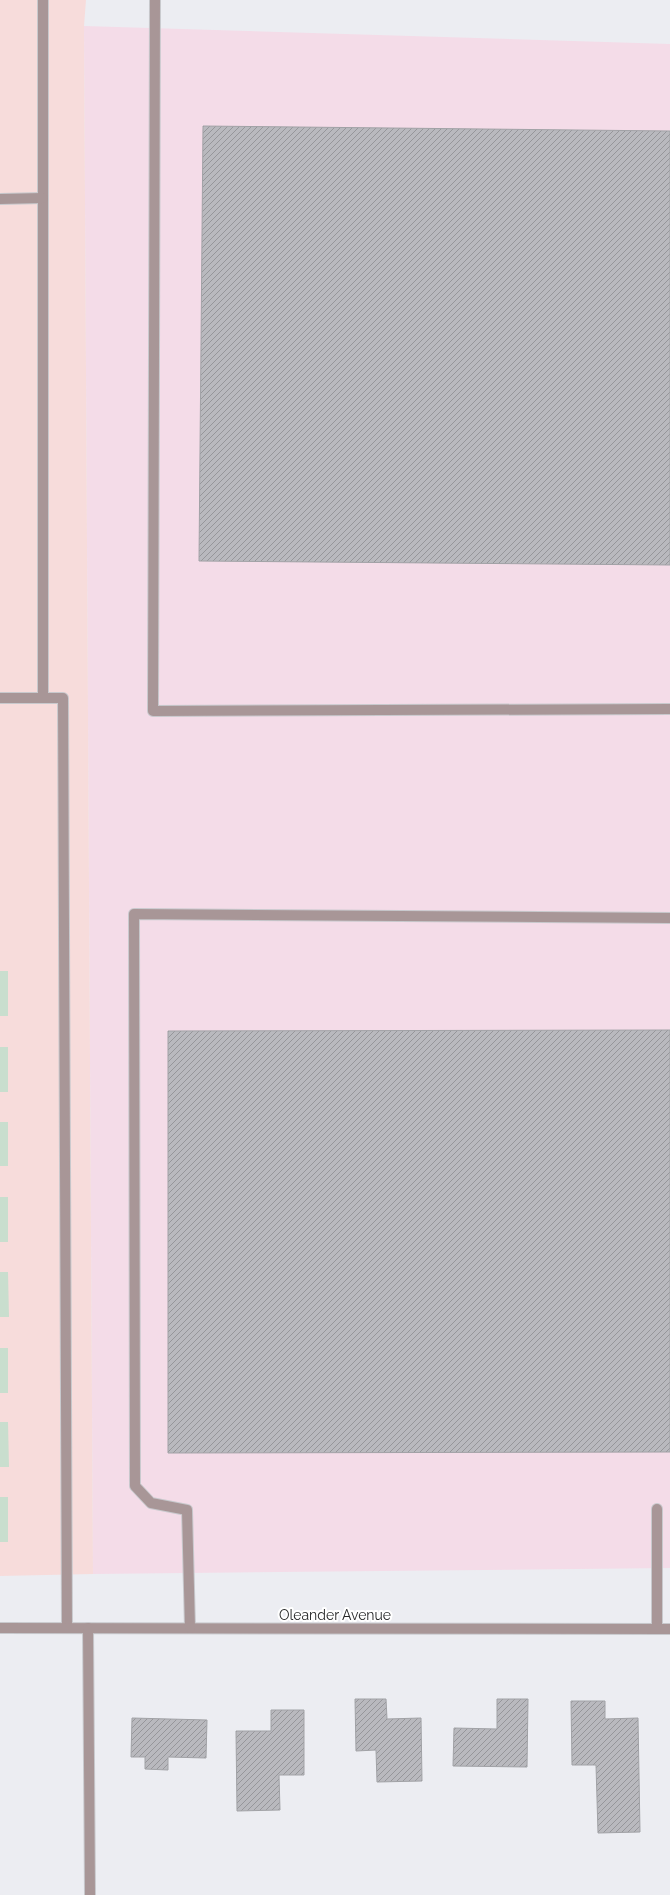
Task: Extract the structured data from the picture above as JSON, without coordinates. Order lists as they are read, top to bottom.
{
  "streets": {
    "street": ["Oleander Avenue"]
  }
}
